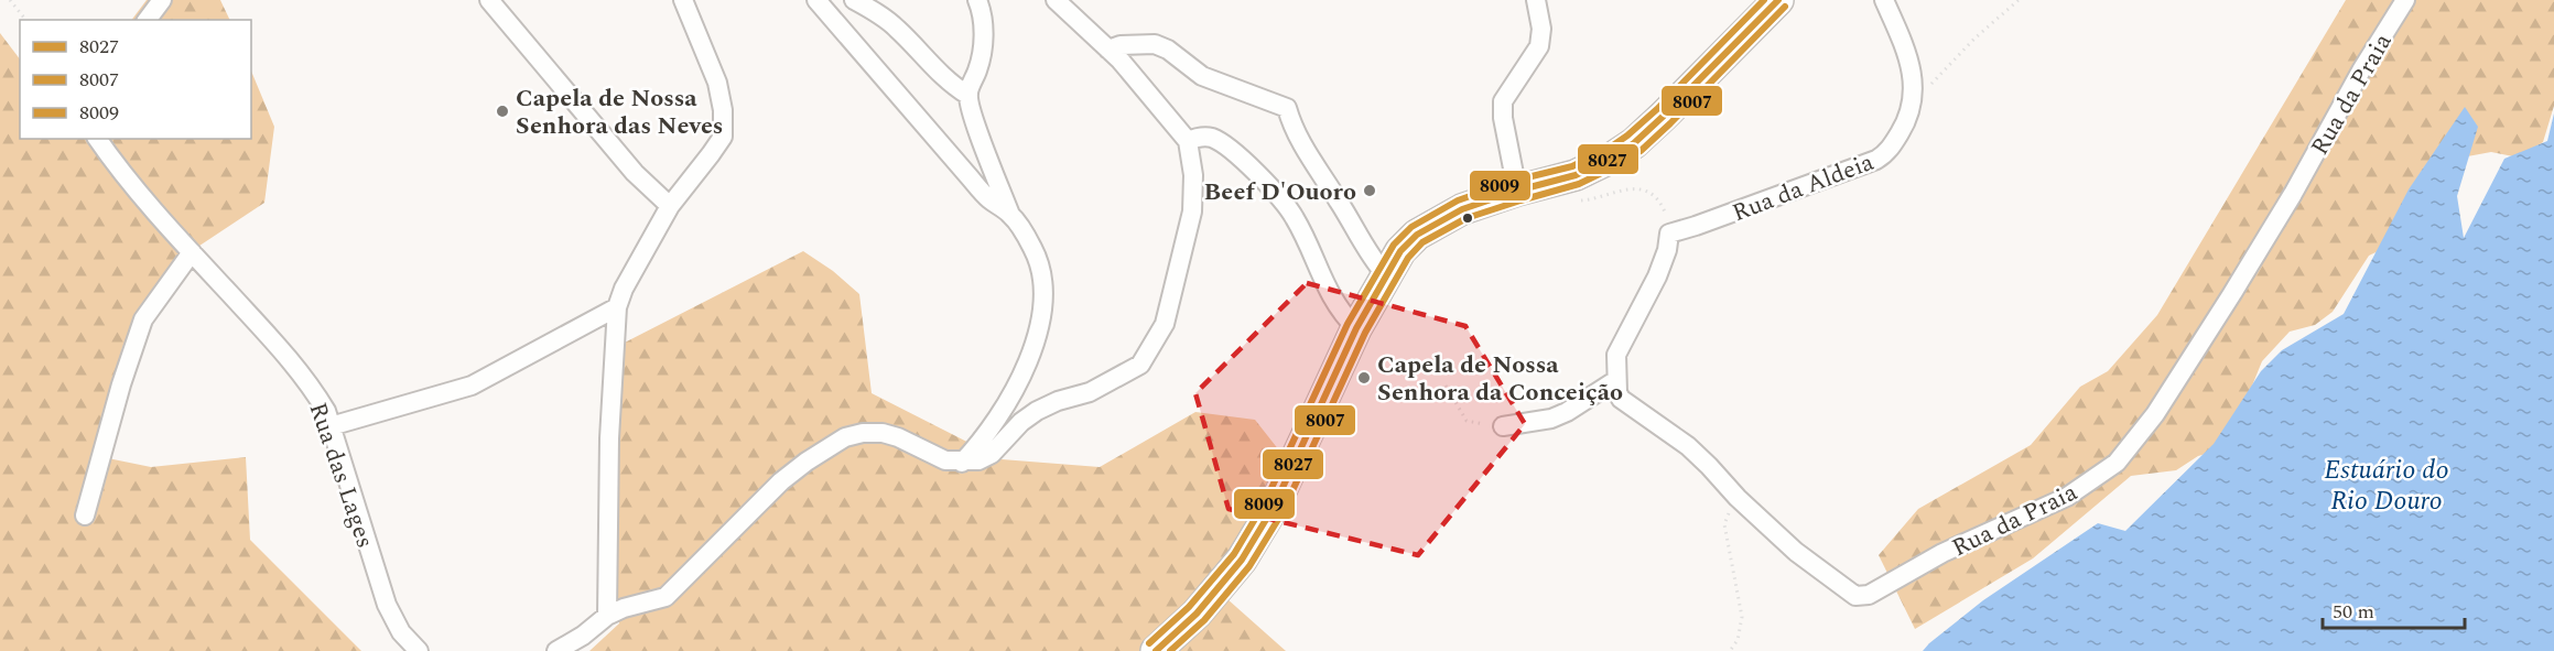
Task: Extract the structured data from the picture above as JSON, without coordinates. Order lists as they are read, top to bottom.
{
  "streets": {
    "street": ["Rua da Praia", "Rua da Aldeia", "Rua das Lages"]
  },
  "water": ["Estuário do Rio Douro"],
  "places": ["Capela de Nossa Senhora das Neves", "Beef D'Ouoro", "Capela de Nossa Senhora da Conceição"],
  "lines": ["transit line 8027", "transit line 8009", "transit line 8007"],
  "legend": ["8027", "8007", "8009"],
  "scale_bar": "50 m"
}
